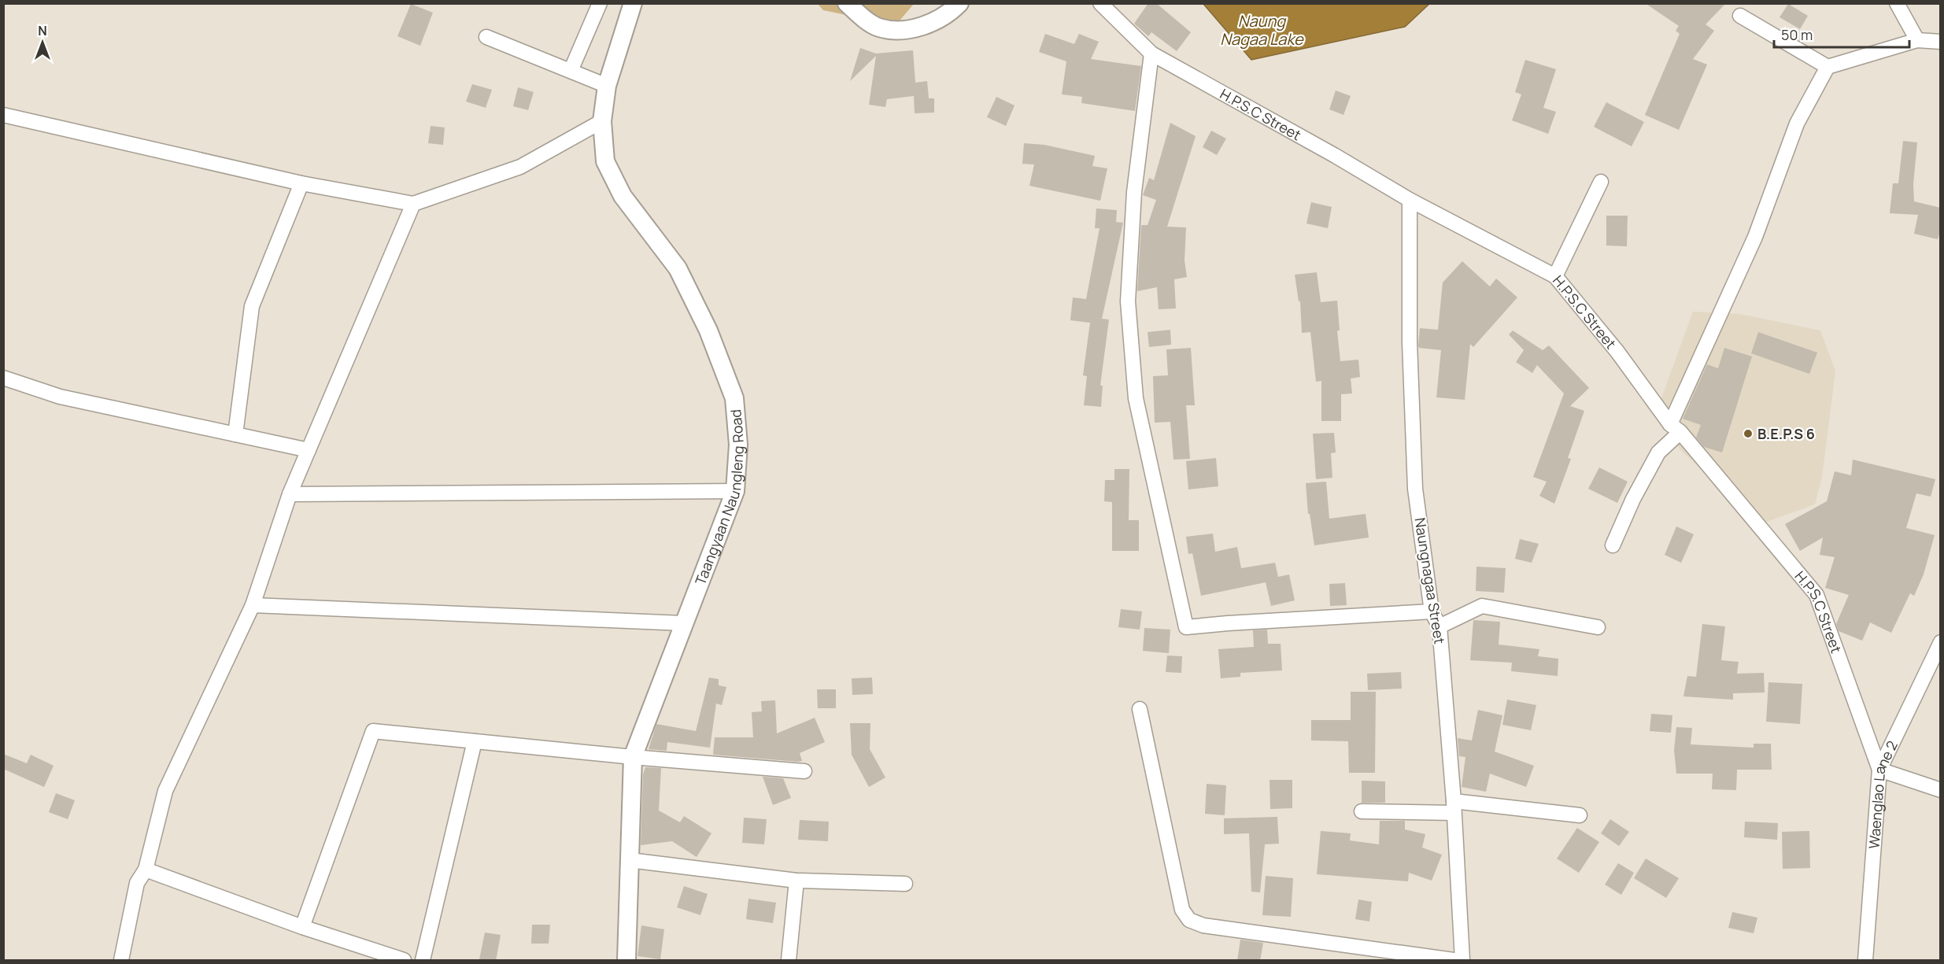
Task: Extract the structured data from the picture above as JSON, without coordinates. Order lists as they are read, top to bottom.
{
  "streets": {
    "street": [
      "H.P.S.C Street",
      "Taangyaan Naungleng Road",
      "Naungnagaa Street",
      "Waenglao Lane 2"
    ]
  },
  "crossings": [
    ["H.P.S.C Street", "Naungnagaa Street"],
    ["H.P.S.C Street", "Waenglao Lane 2"]
  ],
  "water": ["Naung Nagaa Lake"],
  "places": ["B.E.P.S 6"],
  "scale_bar": "50 m",
  "north": "top"
}
